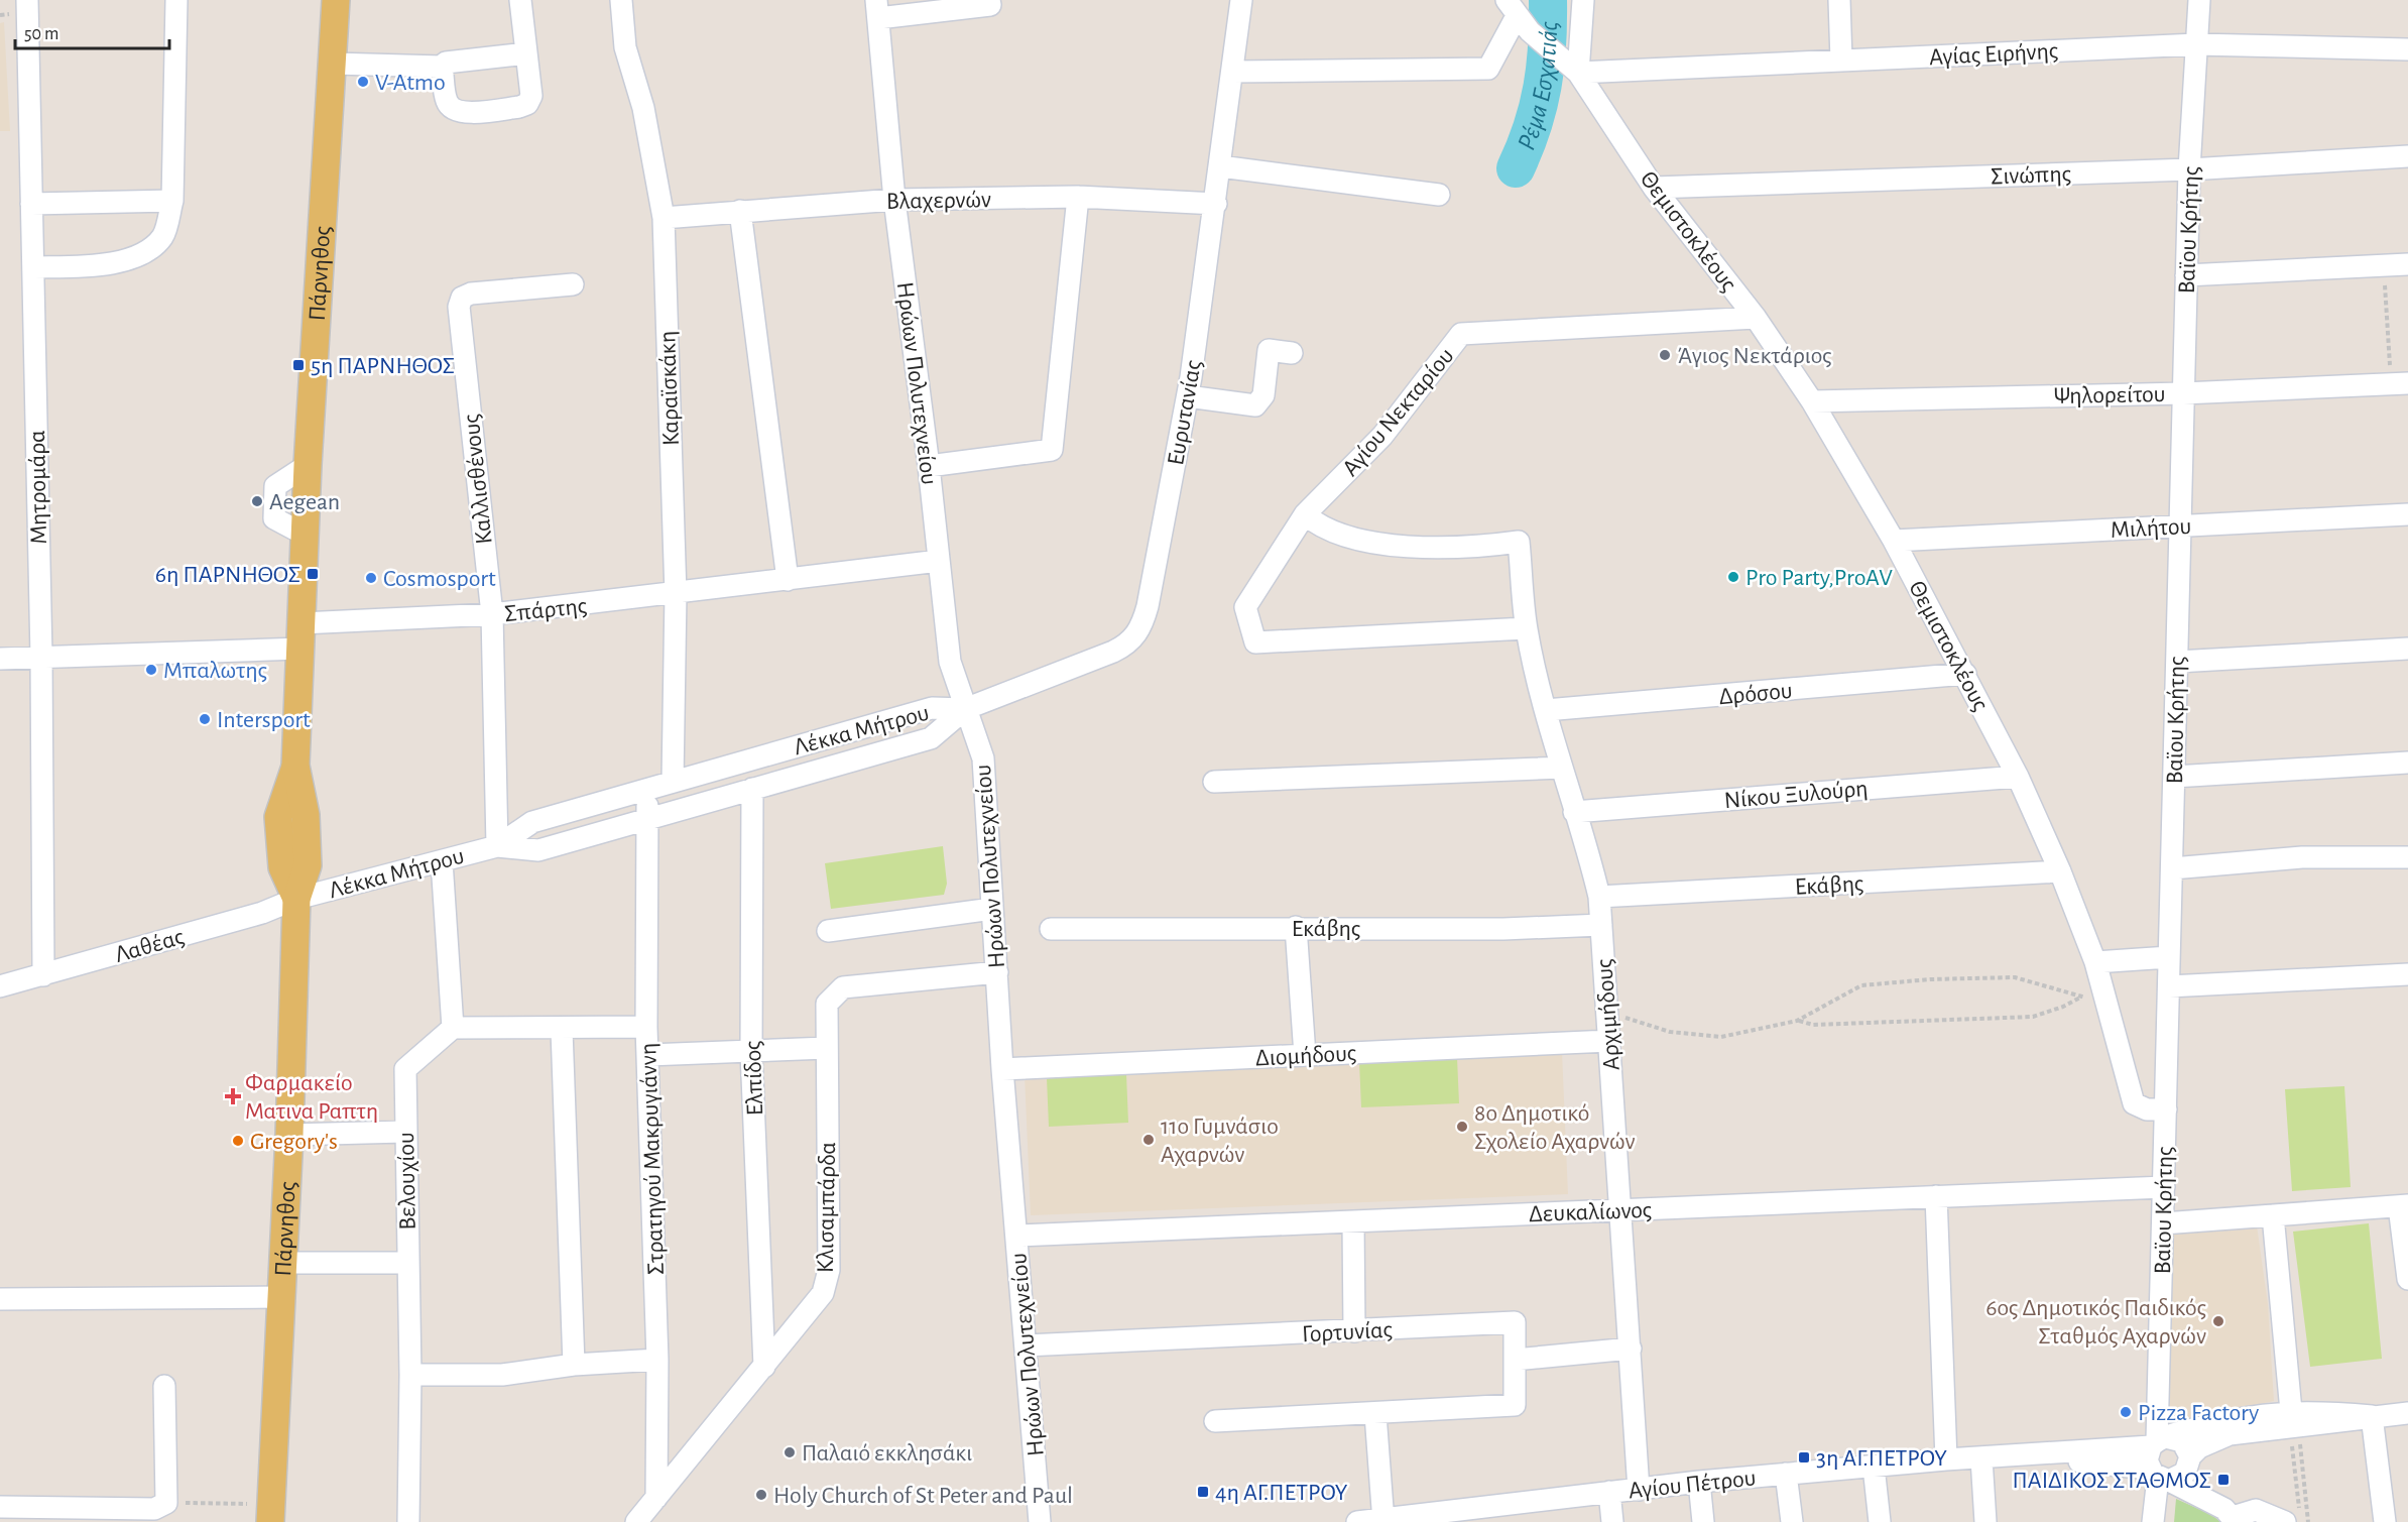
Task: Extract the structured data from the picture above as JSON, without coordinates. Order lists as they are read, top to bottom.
{
  "streets": {
    "main road": ["Πάρνηθος"],
    "street": [
      "Αγίας Ειρήνης",
      "Σινώπης",
      "Βλαχερνών",
      "Βαϊου Κρήτης",
      "Θεμιστοκλέους",
      "Ηρώων Πολυτεχνείου",
      "Καραϊσκάκη",
      "Ψηλορείτου",
      "Αγίου Νεκταρίου",
      "Ευρυτανίας",
      "Καλλισθένους",
      "Μητρομάρα",
      "Μιλήτου",
      "Σπάρτης",
      "Δρόσου",
      "Λέκκα Μήτρου",
      "Νίκου Ξυλούρη",
      "Εκάβης",
      "Λαθέας",
      "Αρχιμήδους",
      "Διομήδους",
      "Ελπίδος",
      "Στρατηγού Μακρυγιάννη",
      "Βελουχίου",
      "Κλισαμπάρδα",
      "Δευκαλίωνος",
      "Γορτυνίας",
      "Αγίου Πέτρου"
    ]
  },
  "crossings": [
    ["Αγίας Ειρήνης", "Βαϊου Κρήτης"],
    ["Αγίας Ειρήνης", "Θεμιστοκλέους"],
    ["Σινώπης", "Βαϊου Κρήτης"],
    ["Σινώπης", "Θεμιστοκλέους"],
    ["Βλαχερνών", "Ηρώων Πολυτεχνείου"],
    ["Βλαχερνών", "Καραϊσκάκη"],
    ["Βλαχερνών", "Ευρυτανίας"],
    ["Βαϊου Κρήτης", "Θεμιστοκλέους"],
    ["Βαϊου Κρήτης", "Ψηλορείτου"],
    ["Βαϊου Κρήτης", "Μιλήτου"],
    ["Βαϊου Κρήτης", "Δευκαλίωνος"],
    ["Βαϊου Κρήτης", "Αγίου Πέτρου"],
    ["Θεμιστοκλέους", "Ψηλορείτου"],
    ["Θεμιστοκλέους", "Αγίου Νεκταρίου"],
    ["Θεμιστοκλέους", "Μιλήτου"],
    ["Θεμιστοκλέους", "Δρόσου"],
    ["Θεμιστοκλέους", "Νίκου Ξυλούρη"],
    ["Θεμιστοκλέους", "Εκάβης"],
    ["Πάρνηθος", "Σπάρτης"],
    ["Πάρνηθος", "Λέκκα Μήτρου"],
    ["Πάρνηθος", "Λαθέας"],
    ["Ηρώων Πολυτεχνείου", "Ευρυτανίας"],
    ["Ηρώων Πολυτεχνείου", "Σπάρτης"],
    ["Ηρώων Πολυτεχνείου", "Λέκκα Μήτρου"],
    ["Ηρώων Πολυτεχνείου", "Διομήδους"],
    ["Ηρώων Πολυτεχνείου", "Κλισαμπάρδα"],
    ["Ηρώων Πολυτεχνείου", "Δευκαλίωνος"],
    ["Ηρώων Πολυτεχνείου", "Γορτυνίας"],
    ["Καραϊσκάκη", "Σπάρτης"],
    ["Καραϊσκάκη", "Λέκκα Μήτρου"],
    ["Αγίου Νεκταρίου", "Αρχιμήδους"],
    ["Ευρυτανίας", "Λέκκα Μήτρου"],
    ["Καλλισθένους", "Σπάρτης"],
    ["Καλλισθένους", "Λέκκα Μήτρου"],
    ["Μητρομάρα", "Σπάρτης"],
    ["Μητρομάρα", "Λαθέας"],
    ["Δρόσου", "Αρχιμήδους"],
    ["Λέκκα Μήτρου", "Λαθέας"],
    ["Λέκκα Μήτρου", "Ελπίδος"],
    ["Λέκκα Μήτρου", "Στρατηγού Μακρυγιάννη"],
    ["Νίκου Ξυλούρη", "Αρχιμήδους"],
    ["Εκάβης", "Αρχιμήδους"],
    ["Αρχιμήδους", "Διομήδους"],
    ["Αρχιμήδους", "Δευκαλίωνος"],
    ["Αρχιμήδους", "Αγίου Πέτρου"],
    ["Ελπίδος", "Κλισαμπάρδα"],
    ["Στρατηγού Μακρυγιάννη", "Κλισαμπάρδα"]
  ],
  "water": ["Ρέμα Εσχατιάς"],
  "places": {
    "other": [
      "V-Atmo",
      "Άγιος Νεκτάριος",
      "Aegean",
      "Pro Party,ProAV",
      "Cosmosport",
      "Μπαλωτης",
      "Intersport",
      "8ο Δημοτικό Σχολείο Αχαρνών",
      "11ο Γυμνάσιο Αχαρνών",
      "Gregory's",
      "6ος Δημοτικός Παιδικός Σταθμός Αχαρνών",
      "Pizza Factory",
      "Παλαιό εκκλησάκι",
      "Holy Church of St Peter and Paul"
    ],
    "transit": [
      "5η ΠΑΡΝΗΘΟΣ",
      "6η ΠΑΡΝΗΘΟΣ",
      "3η ΑΓ.ΠΕΤΡΟΥ",
      "ΠΑΙΔΙΚΟΣ ΣΤΑΘΜΟΣ",
      "4η ΑΓ.ΠΕΤΡΟΥ"
    ],
    "health": ["Φαρμακείο Ματινα Ραπτη"]
  },
  "scale_bar": "50 m"
}
